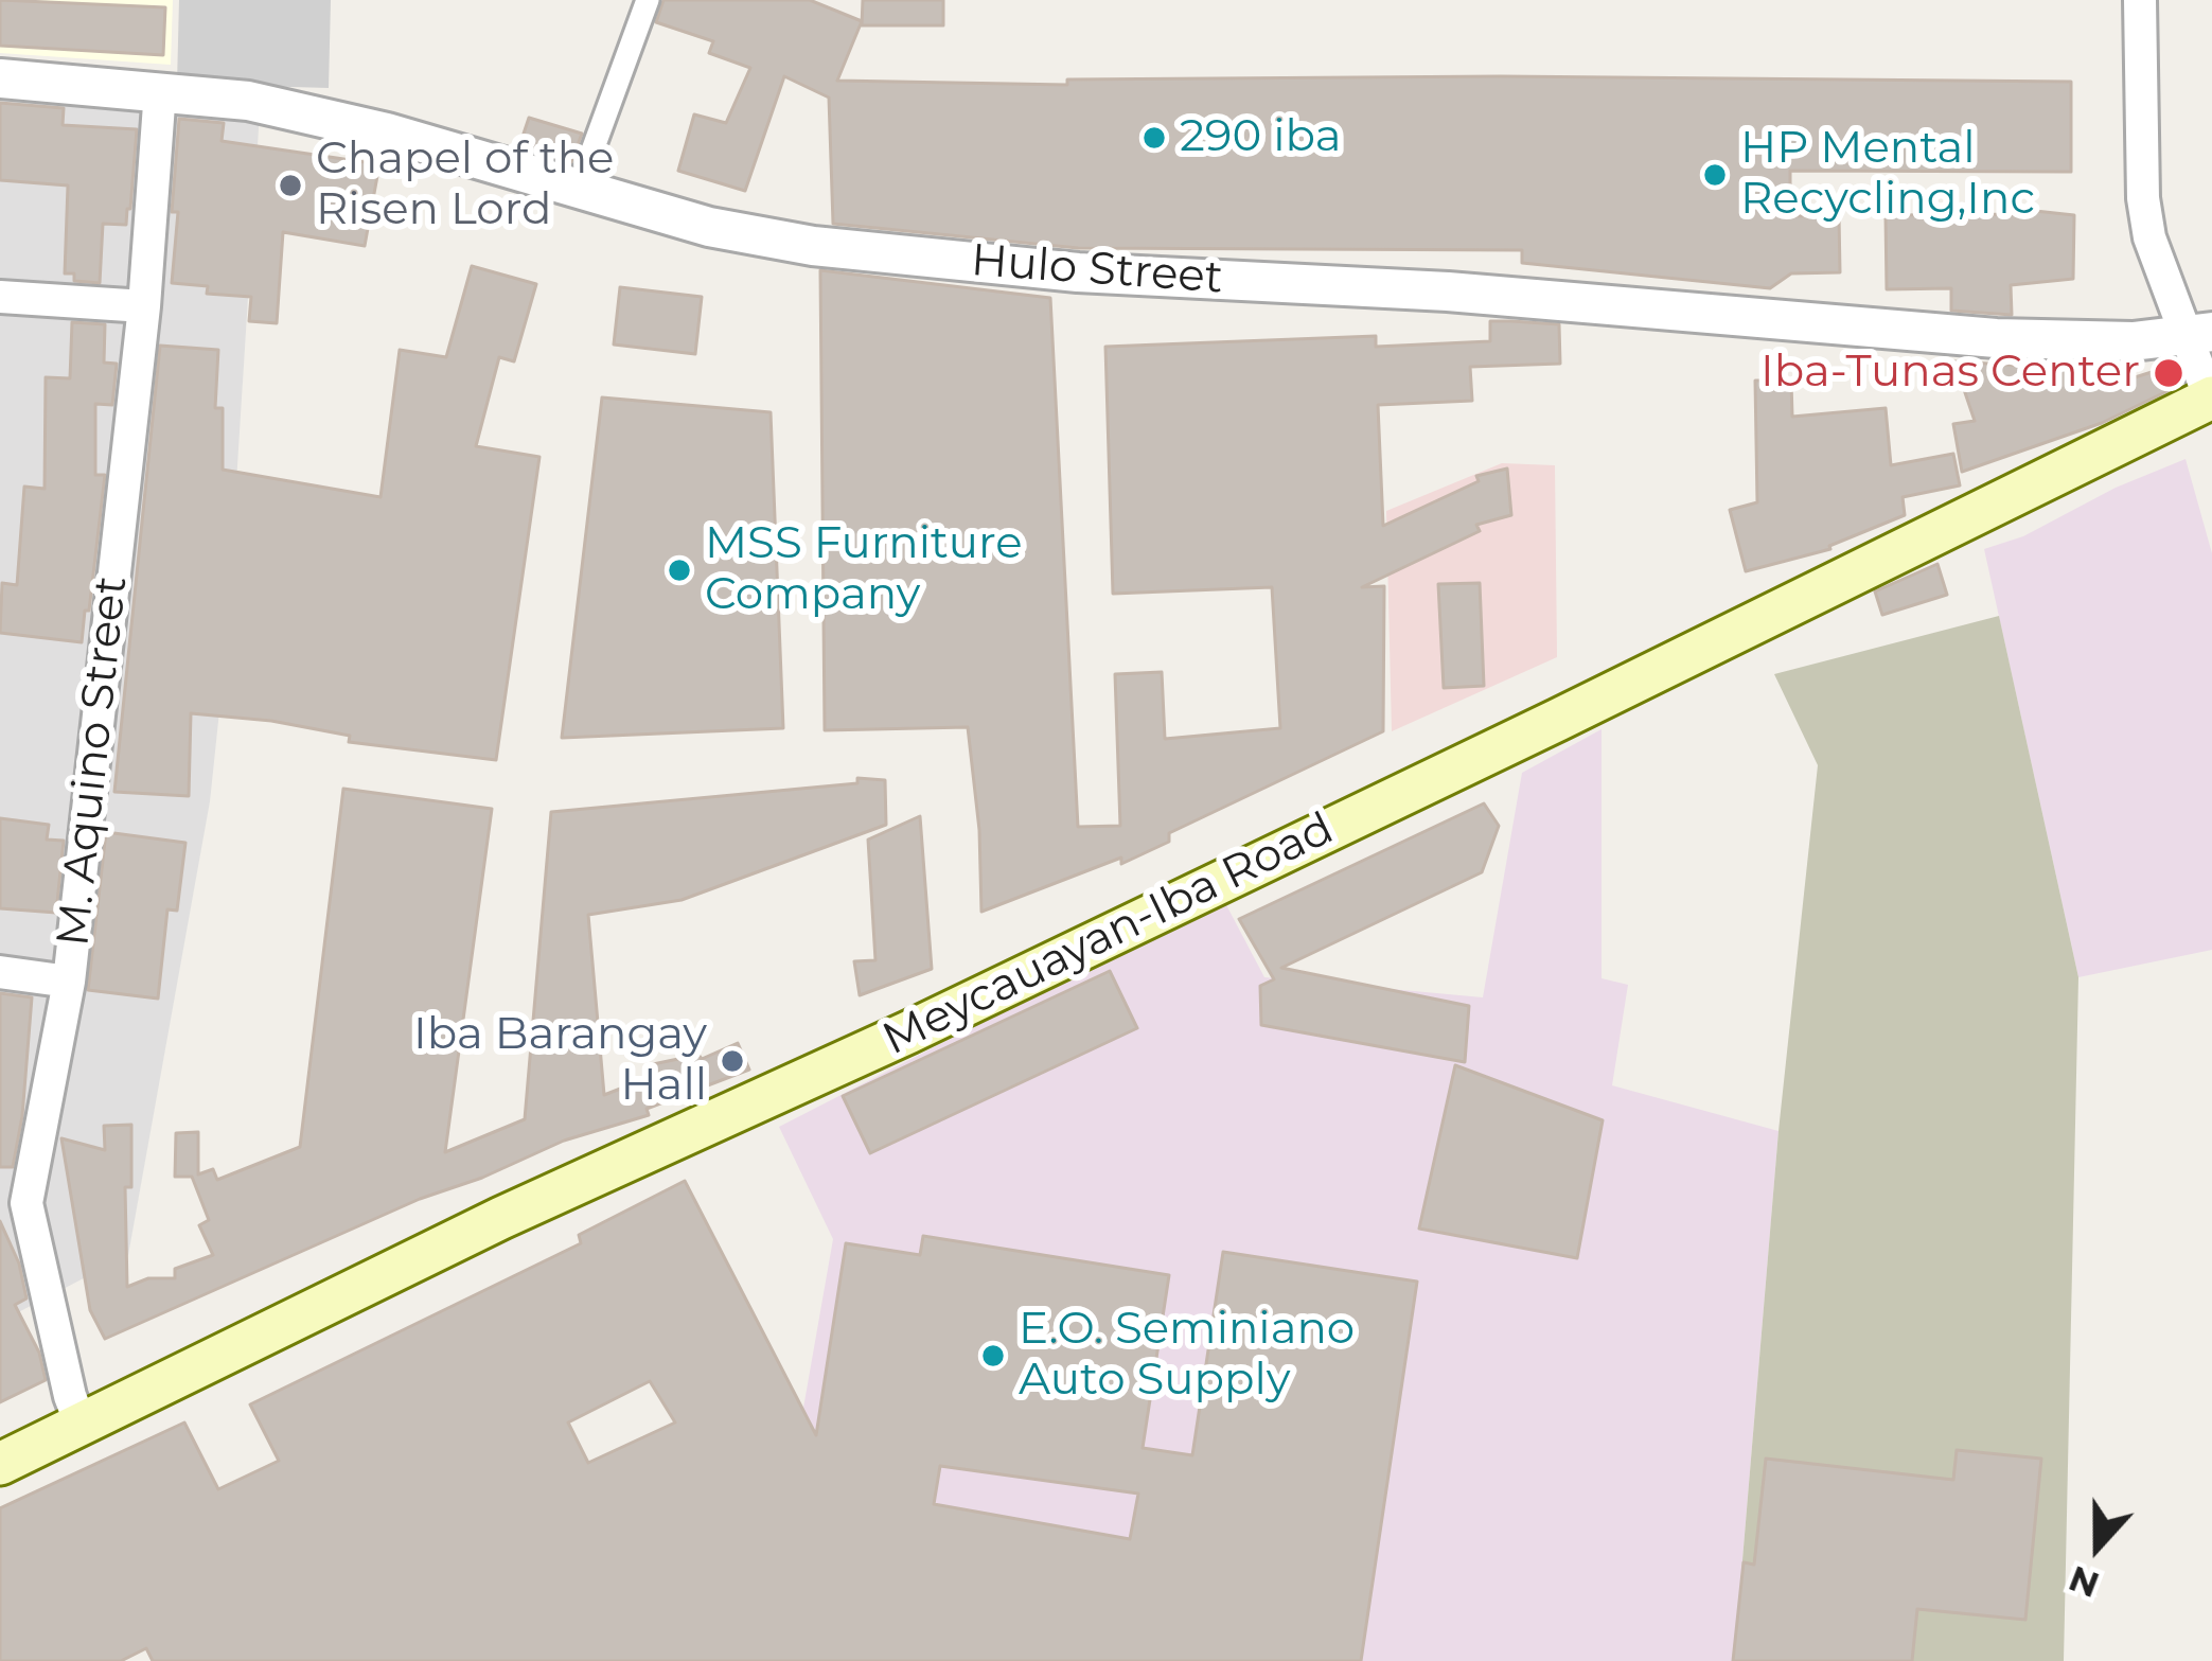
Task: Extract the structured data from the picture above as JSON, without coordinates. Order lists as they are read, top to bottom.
{
  "streets": {
    "main road": ["Meycauayan-Iba Road"],
    "street": ["Hulo Street", "M. Aquino Street"]
  },
  "crossings": [
    ["Hulo Street", "M. Aquino Street"],
    ["M. Aquino Street", "Meycauayan-Iba Road"]
  ],
  "places": [
    "290 iba",
    "HP Mental Recycling,Inc",
    "Chapel of the Risen Lord",
    "Iba-Tunas Center",
    "MSS Furniture Company",
    "Iba Barangay Hall",
    "E.O. Seminiano Auto Supply"
  ],
  "north": "bottom"
}
